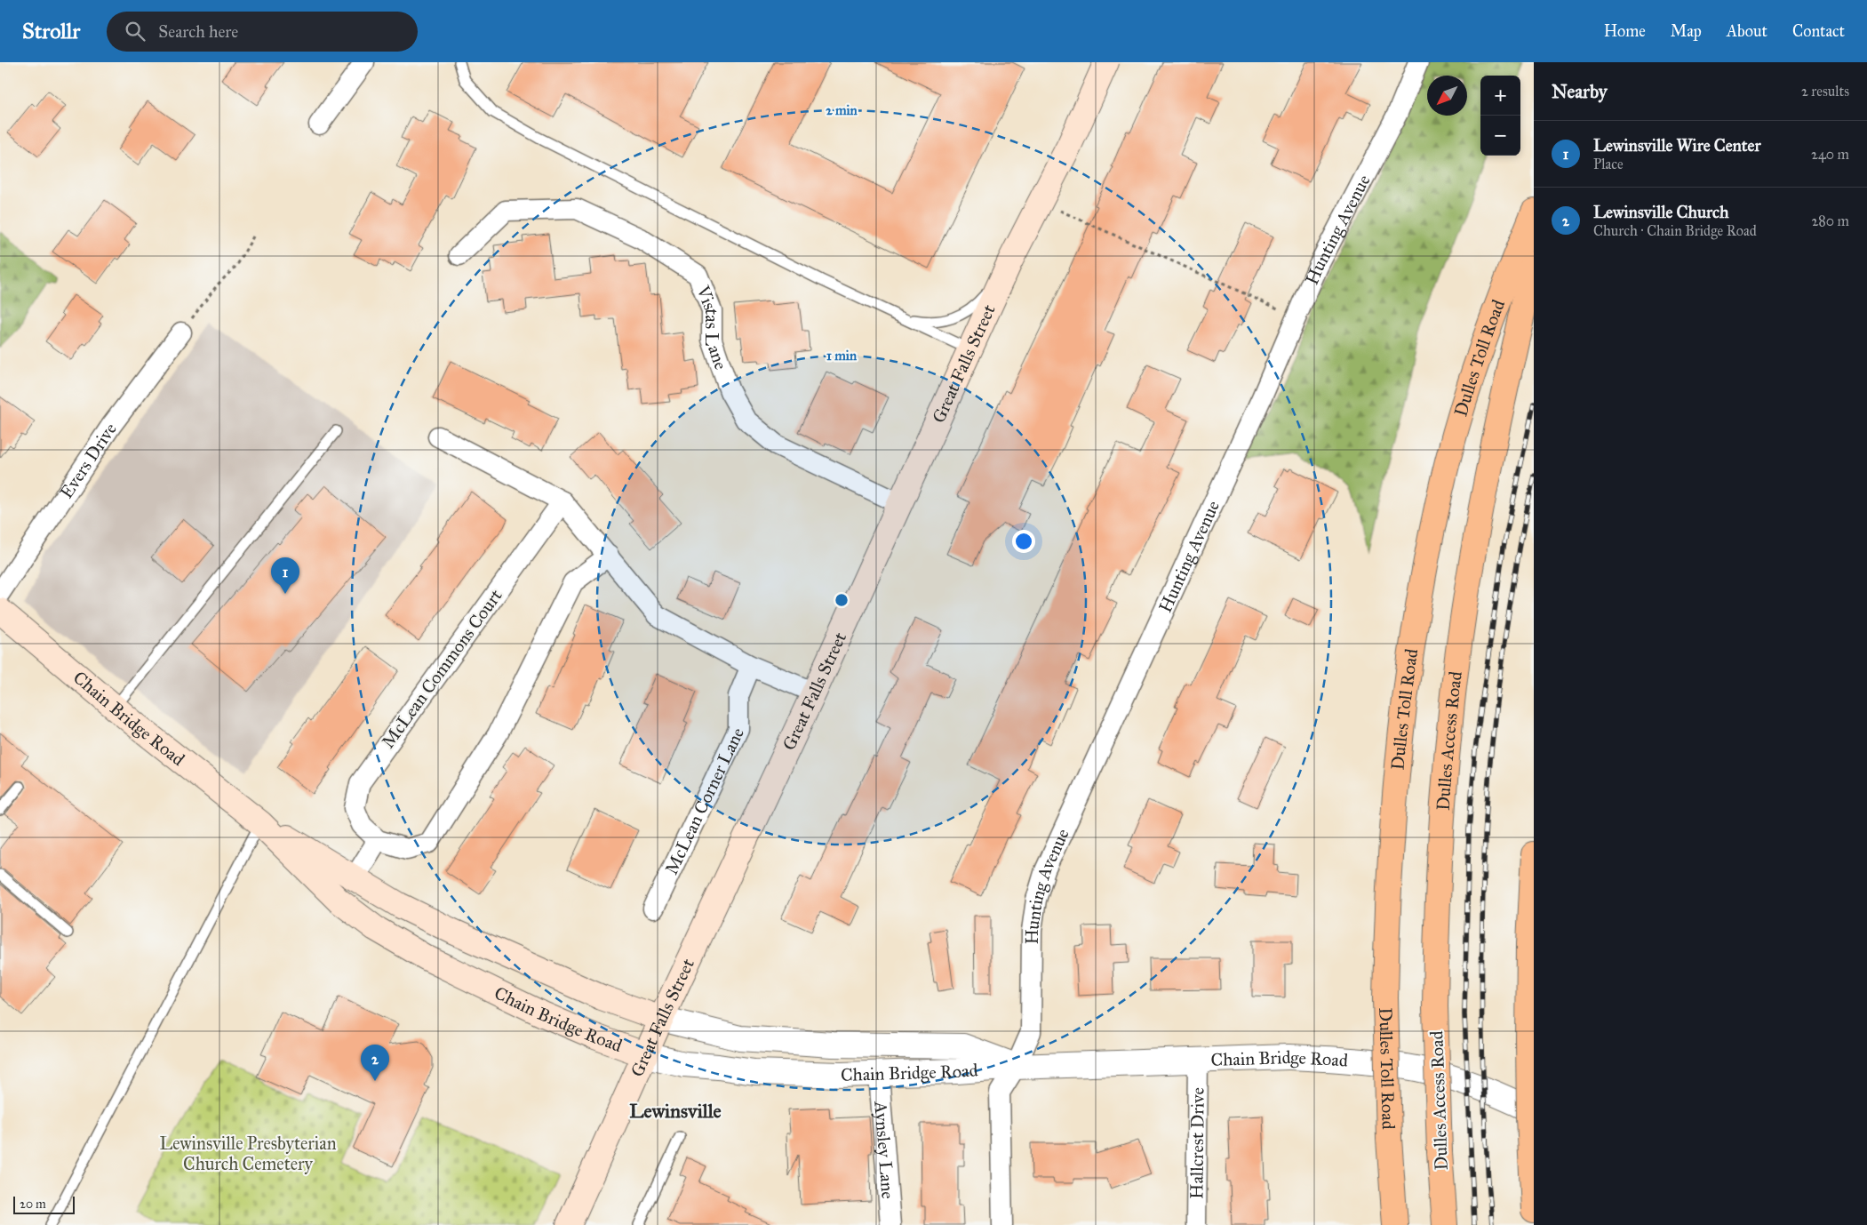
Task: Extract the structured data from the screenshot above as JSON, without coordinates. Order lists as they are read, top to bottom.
{
  "streets": {
    "highway": ["Dulles Toll Road", "Dulles Access Road"],
    "main road": ["Great Falls Street", "Chain Bridge Road"],
    "street": [
      "Hunting Avenue",
      "Vistas Lane",
      "Evers Drive",
      "McLean Commons Court",
      "McLean Corner Lane",
      "Hallcrest Drive",
      "Aynsley Lane"
    ]
  },
  "crossings": [
    ["Hunting Avenue", "Chain Bridge Road"],
    ["Vistas Lane", "Great Falls Street"],
    ["Great Falls Street", "Chain Bridge Road"],
    ["Chain Bridge Road", "Hallcrest Drive"],
    ["Chain Bridge Road", "Aynsley Lane"]
  ],
  "districts": ["Lewinsville"],
  "parks": ["Lewinsville Presbyterian Church Cemetery"],
  "scale_bar": "20 m",
  "north": "bottom left",
  "page": {
    "header": "Strollr",
    "search": "Search here",
    "nav": [
      "Home",
      "Map",
      "About",
      "Contact"
    ],
    "heading": ["Nearby", "2 results"],
    "map_buttons": ["+", "−"],
    "list": [
      {
        "mark": "1",
        "name": "Lewinsville Wire Center",
        "note": "Place",
        "value": "240 m"
      },
      {
        "mark": "2",
        "name": "Lewinsville Church",
        "note": "Church · Chain Bridge Road",
        "value": "280 m"
      }
    ],
    "pins": ["1", "2"],
    "scale": "20 m"
  },
  "rings": ["2 min", "1 min"]
}
